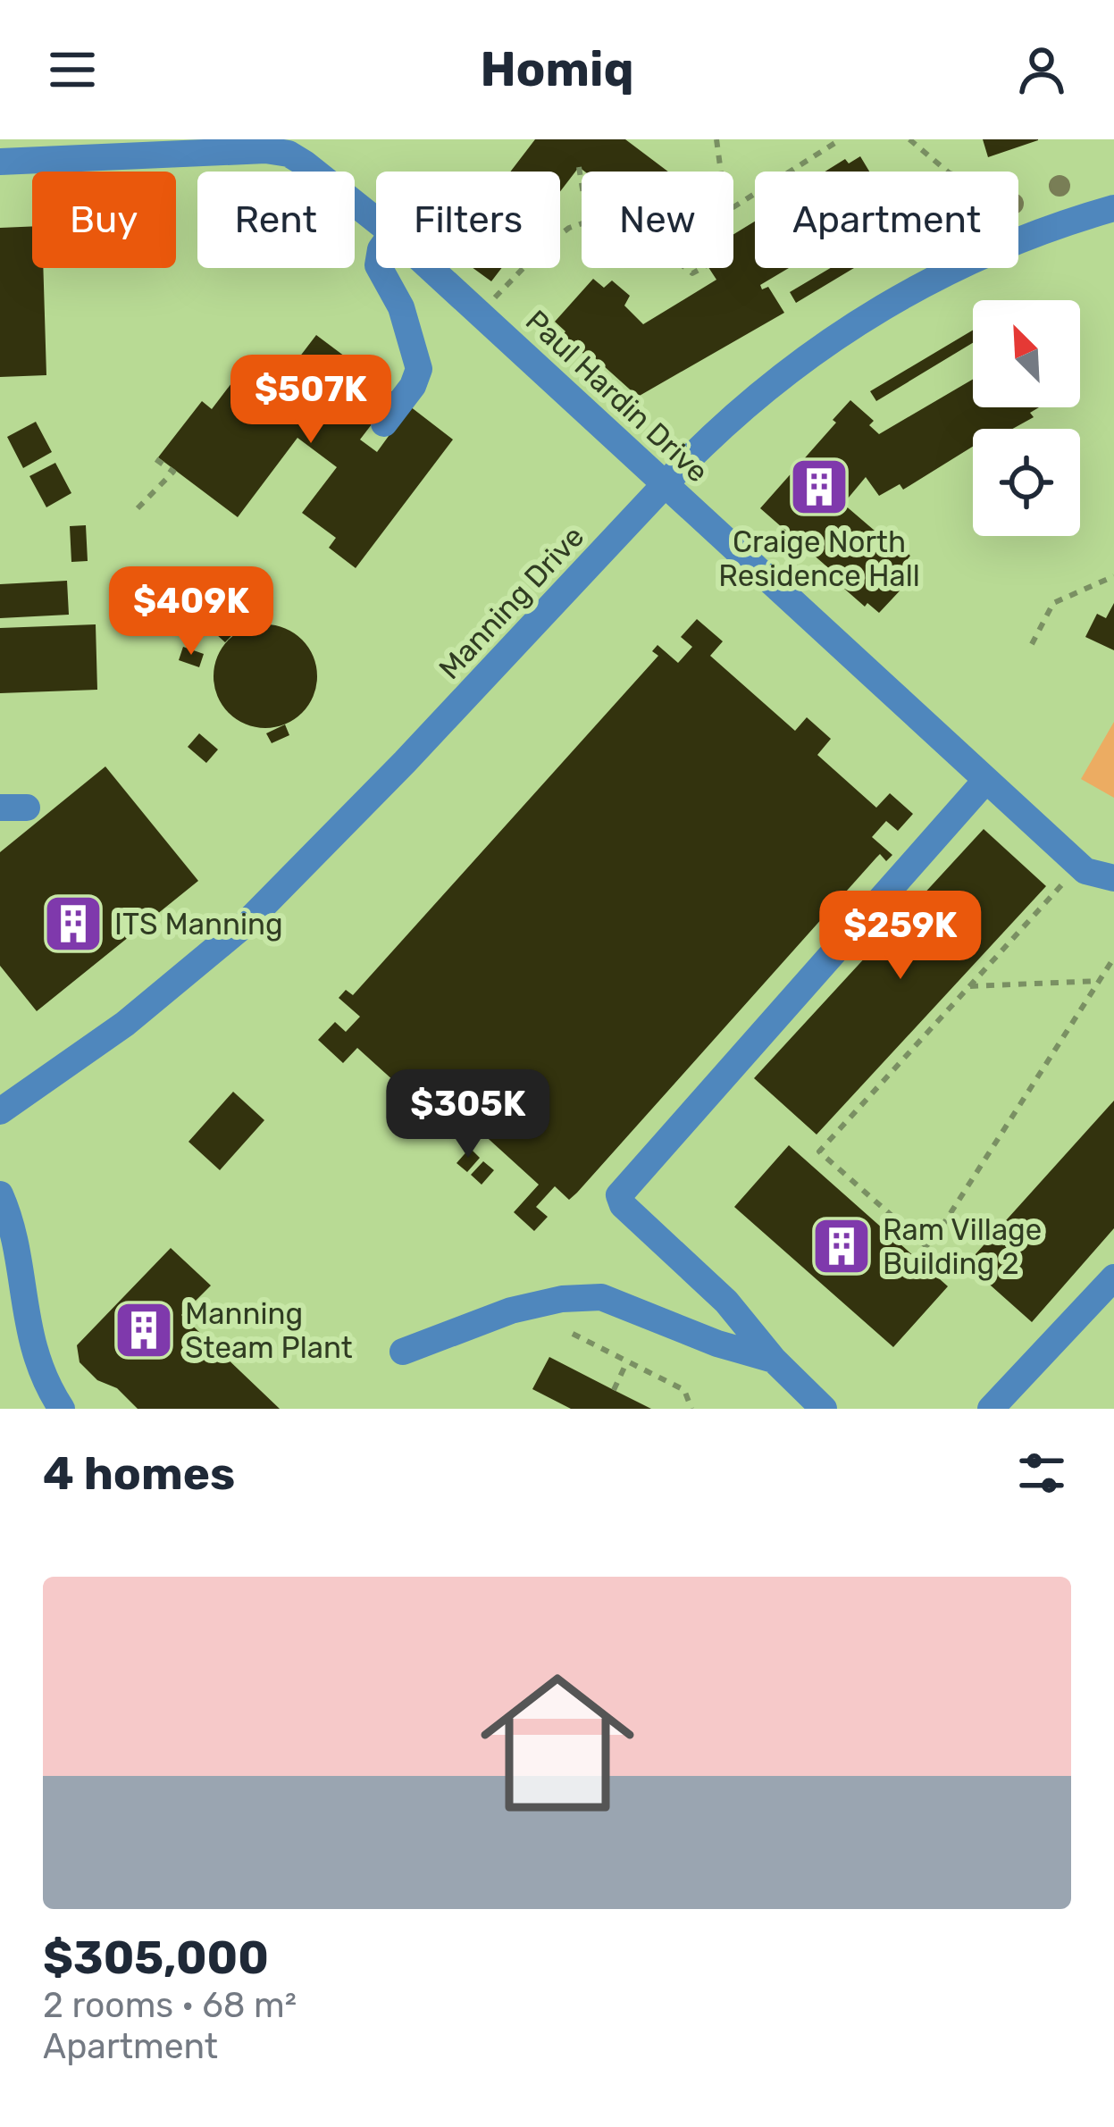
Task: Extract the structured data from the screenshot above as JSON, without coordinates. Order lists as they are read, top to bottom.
{
  "streets": {
    "street": ["Paul Hardin Drive", "Manning Drive"]
  },
  "crossings": [
    ["Paul Hardin Drive", "Manning Drive"]
  ],
  "places": {
    "building": [
      "Craige North Residence Hall",
      "ITS Manning",
      "Ram Village Building 2",
      "Manning Steam Plant"
    ]
  },
  "north": "top left",
  "page": {
    "header": "Homiq",
    "chip": [
      "Buy",
      "Rent",
      "Filters",
      "New",
      "Apartment"
    ],
    "price": [
      "$507K",
      "$409K",
      "$259K",
      "$305K"
    ],
    "heading": "4 homes",
    "list": [
      {
        "name": "$305,000",
        "note": "2 rooms · 68 m² · Apartment"
      }
    ]
  }
}
